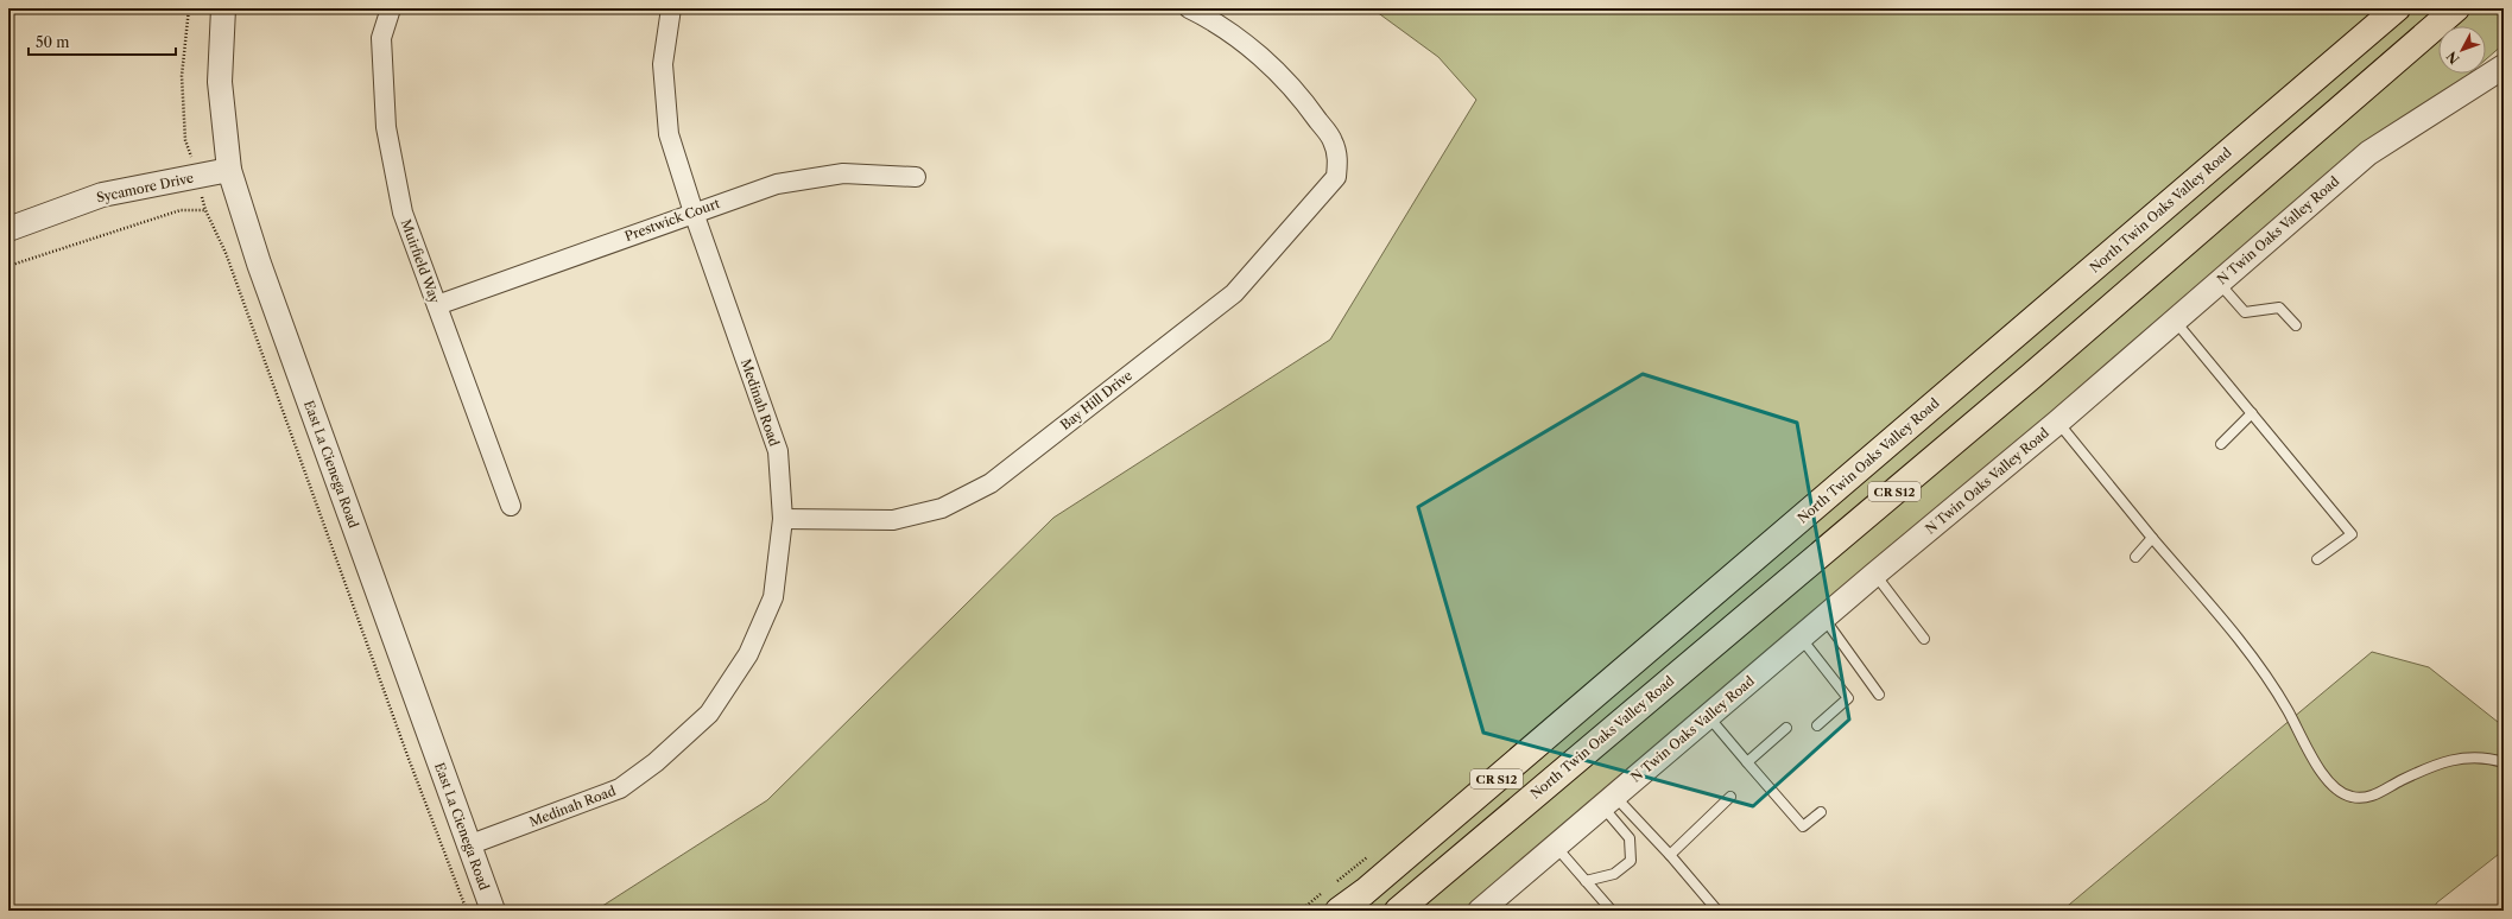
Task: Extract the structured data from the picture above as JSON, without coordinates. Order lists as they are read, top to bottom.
{
  "streets": {
    "main road": ["North Twin Oaks Valley Road", "CR S12"],
    "street": [
      "Sycamore Drive",
      "Prestwick Court",
      "N Twin Oaks Valley Road",
      "Muirfield Way",
      "Bay Hill Drive",
      "Medinah Road",
      "East La Cienega Road"
    ]
  },
  "crossings": [
    ["Sycamore Drive", "East La Cienega Road"],
    ["Prestwick Court", "Muirfield Way"],
    ["Prestwick Court", "Medinah Road"],
    ["Bay Hill Drive", "Medinah Road"],
    ["Medinah Road", "East La Cienega Road"]
  ],
  "scale_bar": "50 m",
  "north": "bottom left"
}
